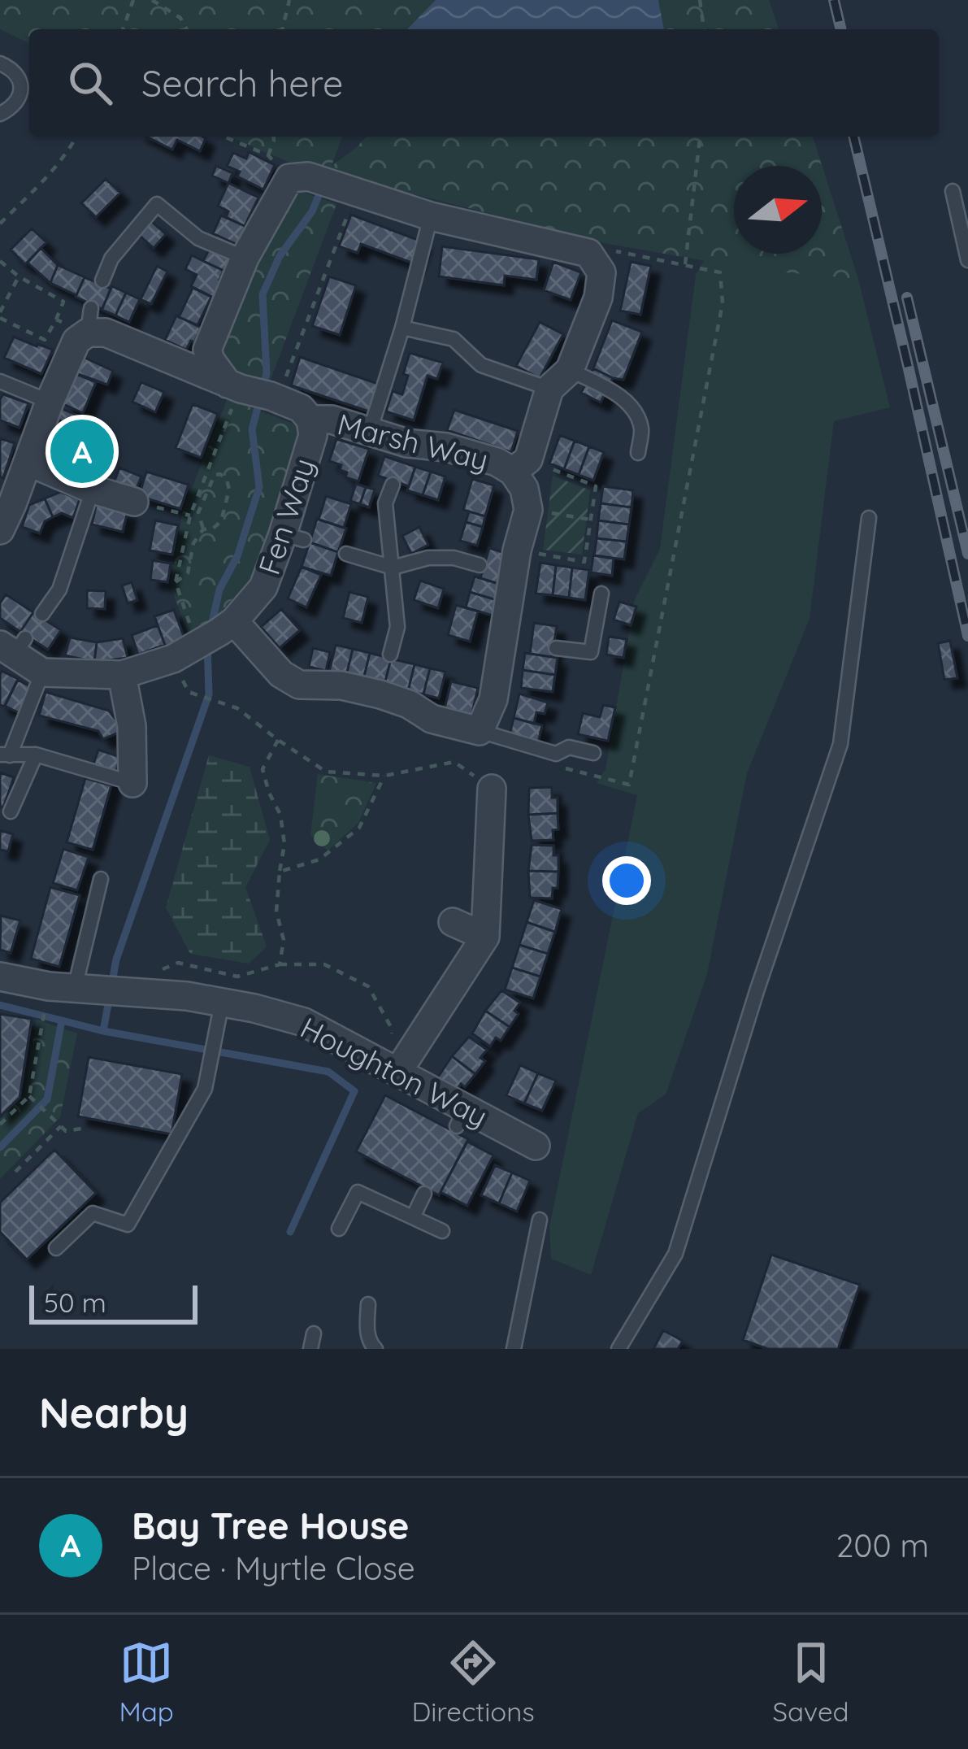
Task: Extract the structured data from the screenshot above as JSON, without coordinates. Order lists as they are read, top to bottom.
{
  "streets": {
    "street": ["Marsh Way", "Fen Way", "Houghton Way"]
  },
  "crossings": [
    ["Marsh Way", "Fen Way"]
  ],
  "scale_bar": "50 m",
  "north": "right",
  "page": {
    "search": "Search here",
    "pins": "A",
    "scale": "50 m",
    "heading": "Nearby",
    "list": [
      {
        "mark": "A",
        "name": "Bay Tree House",
        "note": "Place · Myrtle Close",
        "value": "200 m"
      }
    ],
    "nav": ["Map", "Directions", "Saved"]
  }
}
